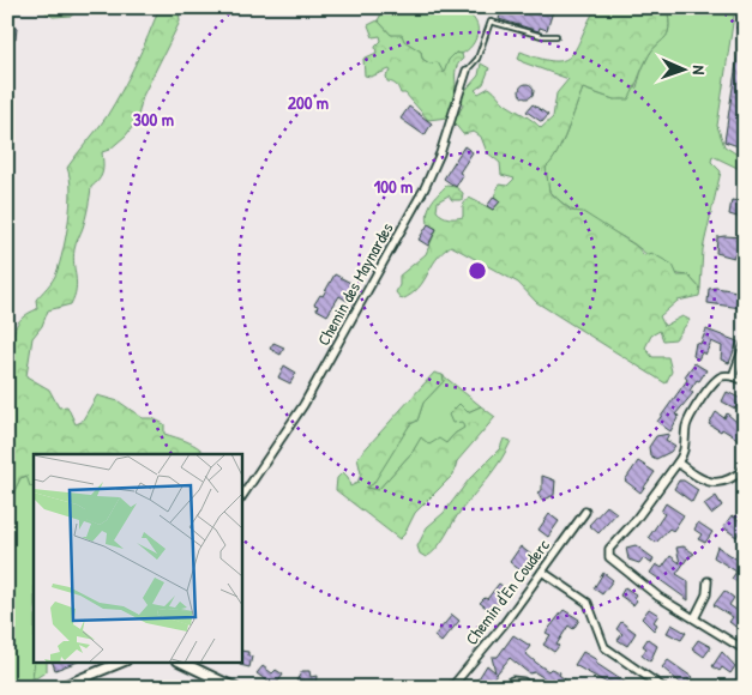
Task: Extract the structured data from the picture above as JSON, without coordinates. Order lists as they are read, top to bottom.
{
  "streets": {
    "street": ["Chemin des Maynardes", "Chemin d'En Couderc"]
  },
  "north": "right",
  "rings": ["200 m", "300 m", "100 m"]
}
